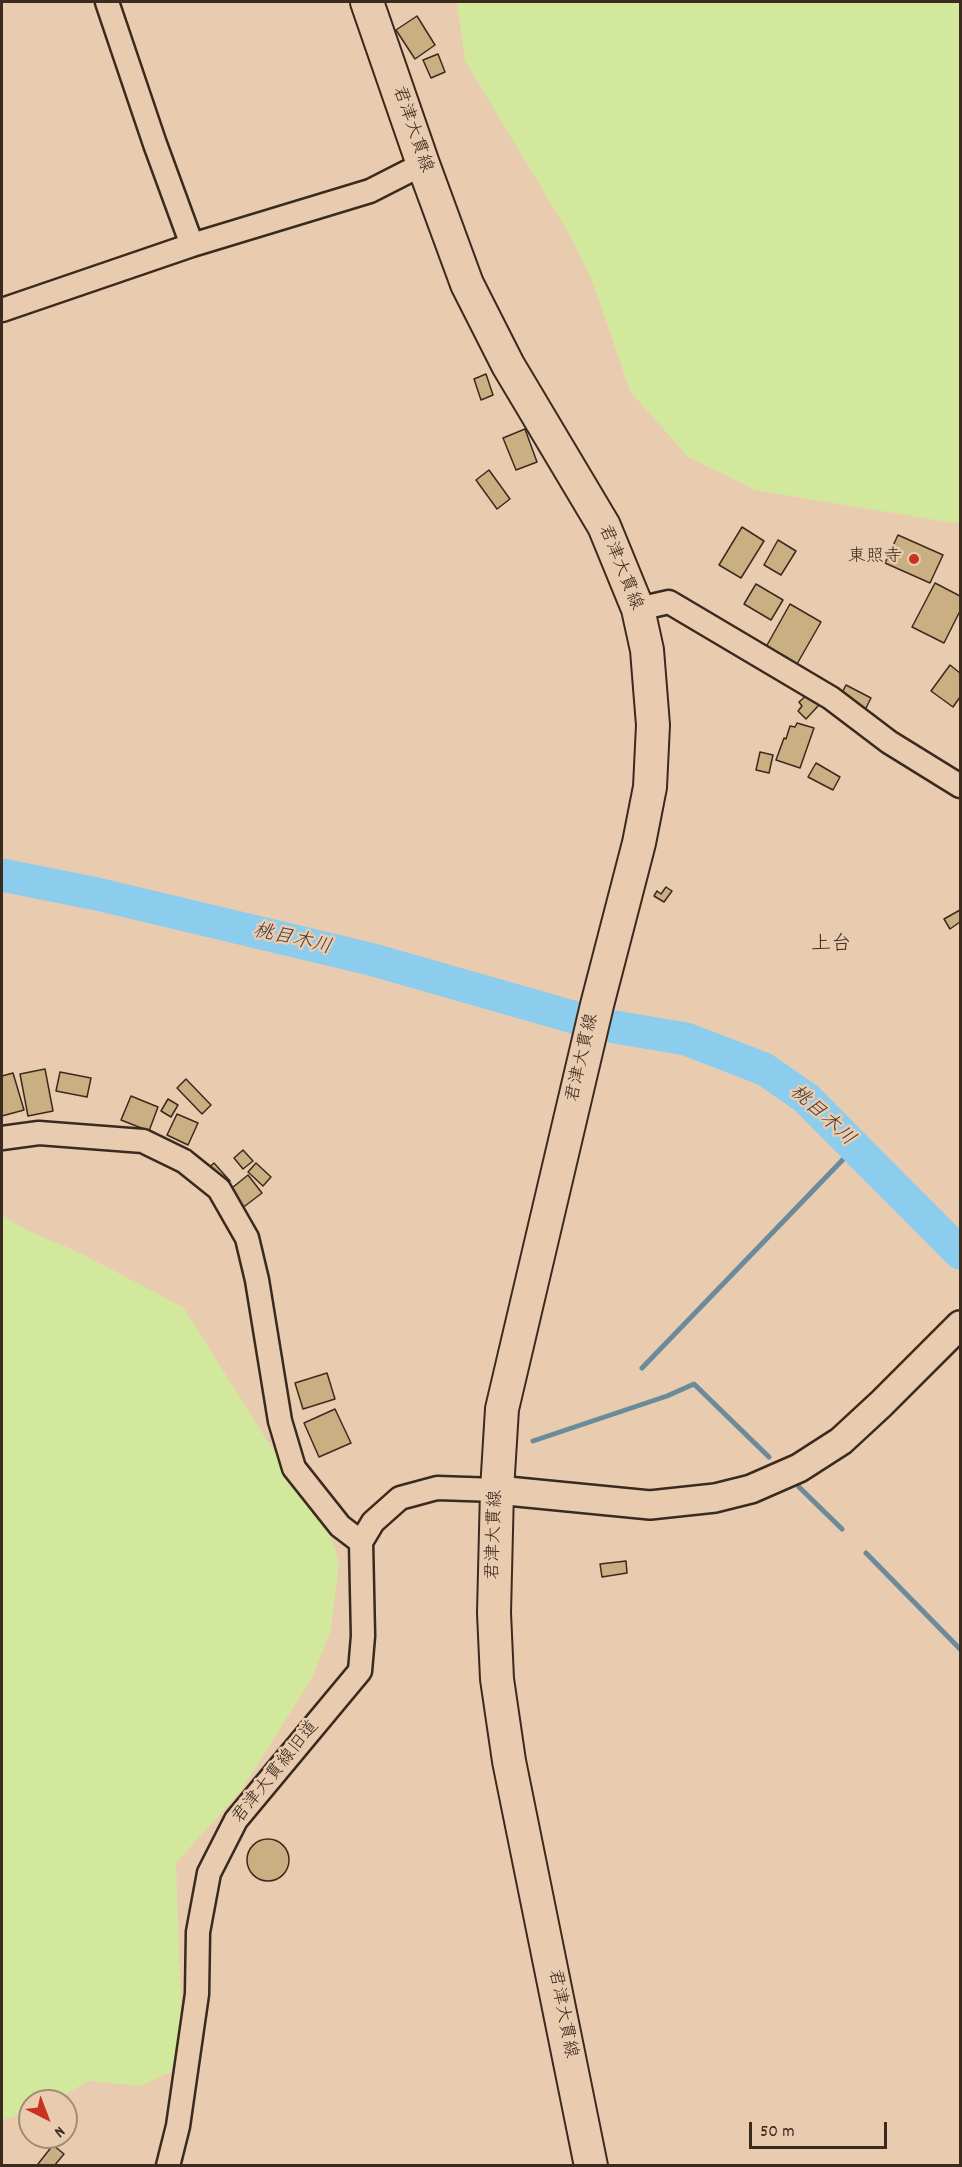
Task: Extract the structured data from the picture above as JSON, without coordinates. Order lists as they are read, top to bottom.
{
  "streets": {
    "main road": ["君津大貫線"],
    "street": ["君津大貫線旧道"]
  },
  "districts": ["上台"],
  "water": ["桃目木川"],
  "places": ["東照寺"],
  "scale_bar": "50 m",
  "north": "bottom right"
}
